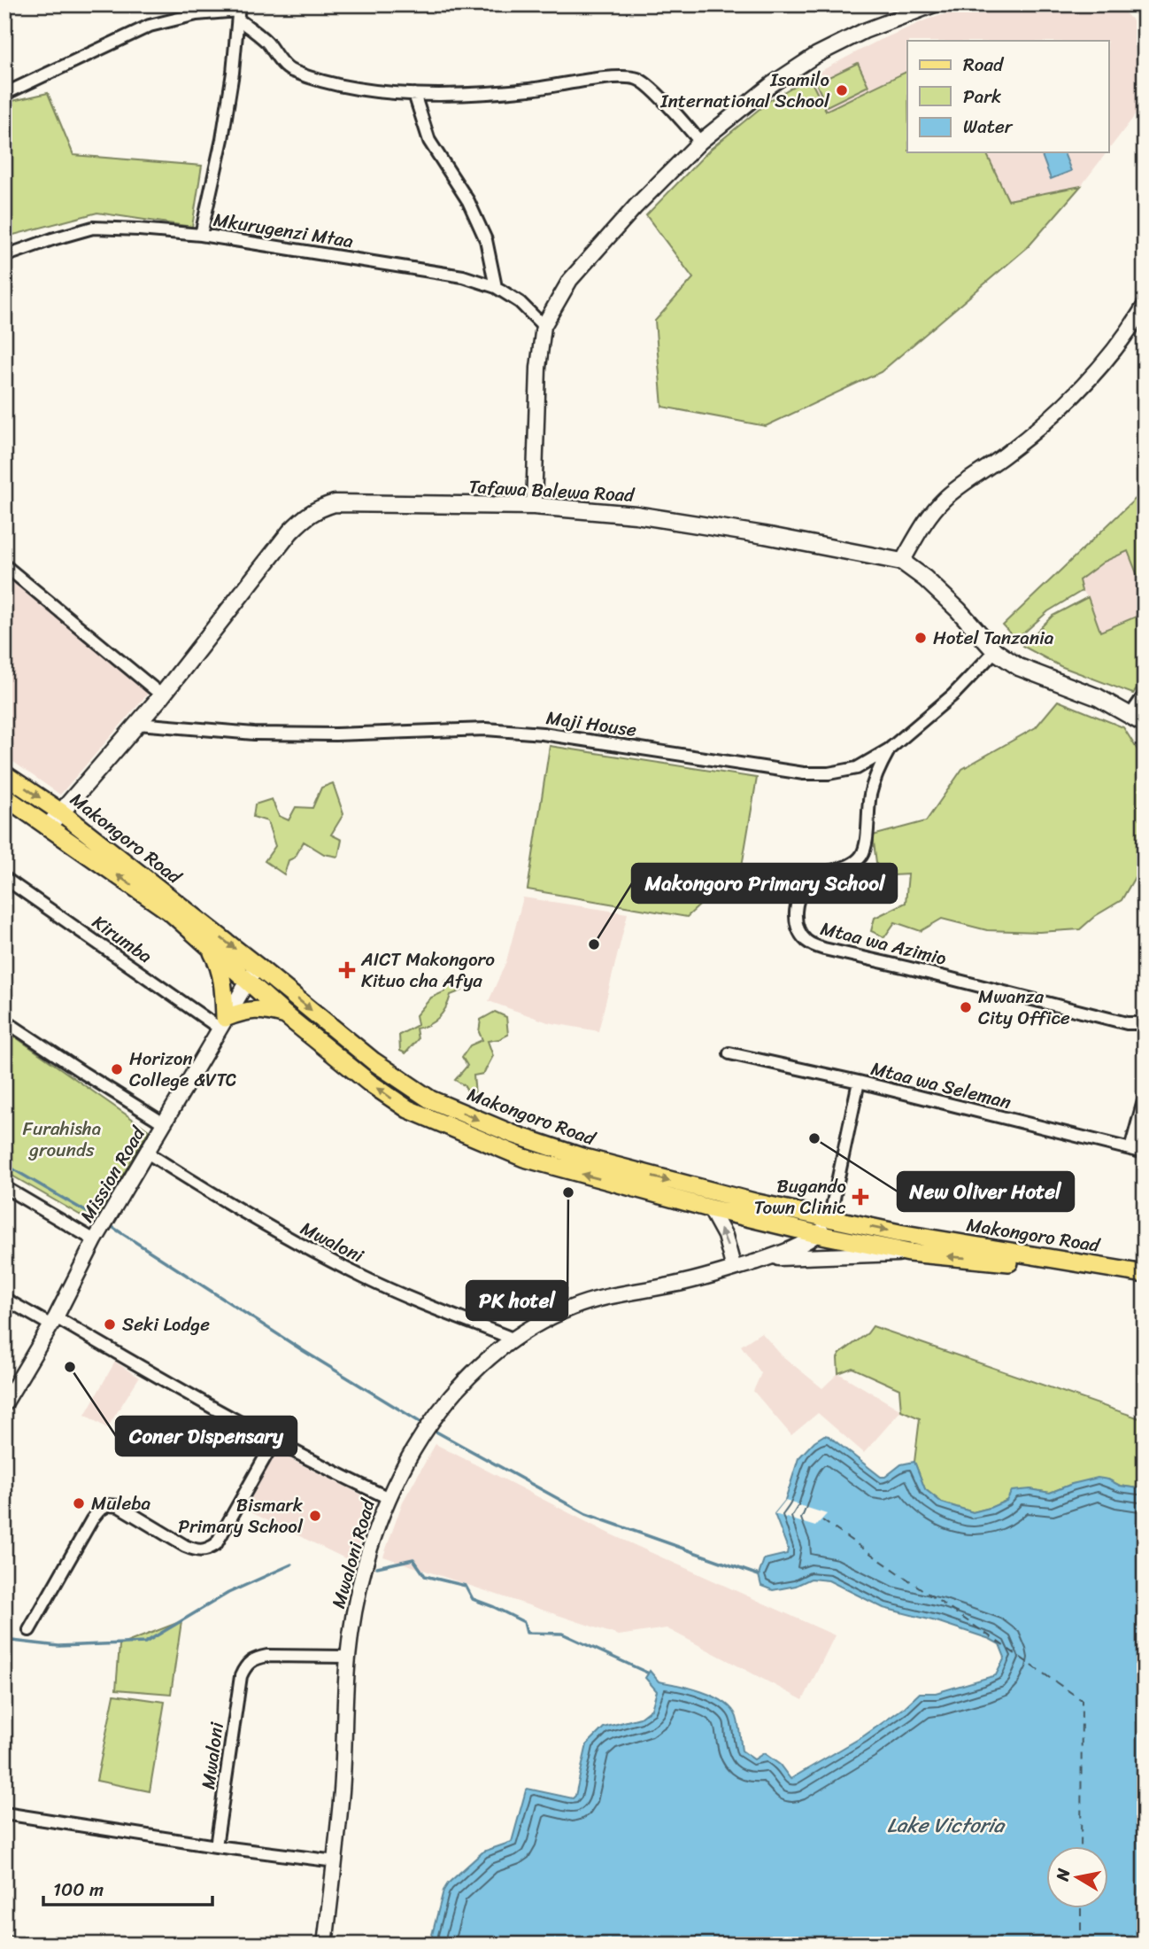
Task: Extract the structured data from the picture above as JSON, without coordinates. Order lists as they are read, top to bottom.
{
  "streets": {
    "main road": ["Tafawa Balewa Road", "Makongoro Road"],
    "street": [
      "Mkurugenzi Mtaa",
      "Maji House",
      "Kirumba",
      "Mtaa wa Azimio",
      "Mtaa wa Seleman",
      "Mission Road",
      "Mwaloni",
      "Mwaloni Road"
    ]
  },
  "crossings": [
    ["Tafawa Balewa Road", "Maji House"],
    ["Tafawa Balewa Road", "Makongoro Road"],
    ["Maji House", "Mtaa wa Azimio"],
    ["Makongoro Road", "Mission Road"],
    ["Makongoro Road", "Mwaloni Road"],
    ["Kirumba", "Mission Road"],
    ["Mission Road", "Mwaloni"],
    ["Mwaloni", "Mwaloni Road"]
  ],
  "water": ["Lake Victoria"],
  "parks": ["Furahisha grounds"],
  "places": {
    "other": [
      "Isamilo International School",
      "Hotel Tanzania",
      "Makongoro Primary School",
      "Mwanza City Office",
      "Horizon College &VTC",
      "New Oliver Hotel",
      "PK hotel",
      "Seki Lodge",
      "Coner Dispensary",
      "Muleba",
      "Bismark Primary School"
    ],
    "health": ["AICT Makongoro Kituo cha Afya", "Bugando Town Clinic"]
  },
  "legend": ["Road", "Park", "Water"],
  "scale_bar": "100 m",
  "north": "left"
}
